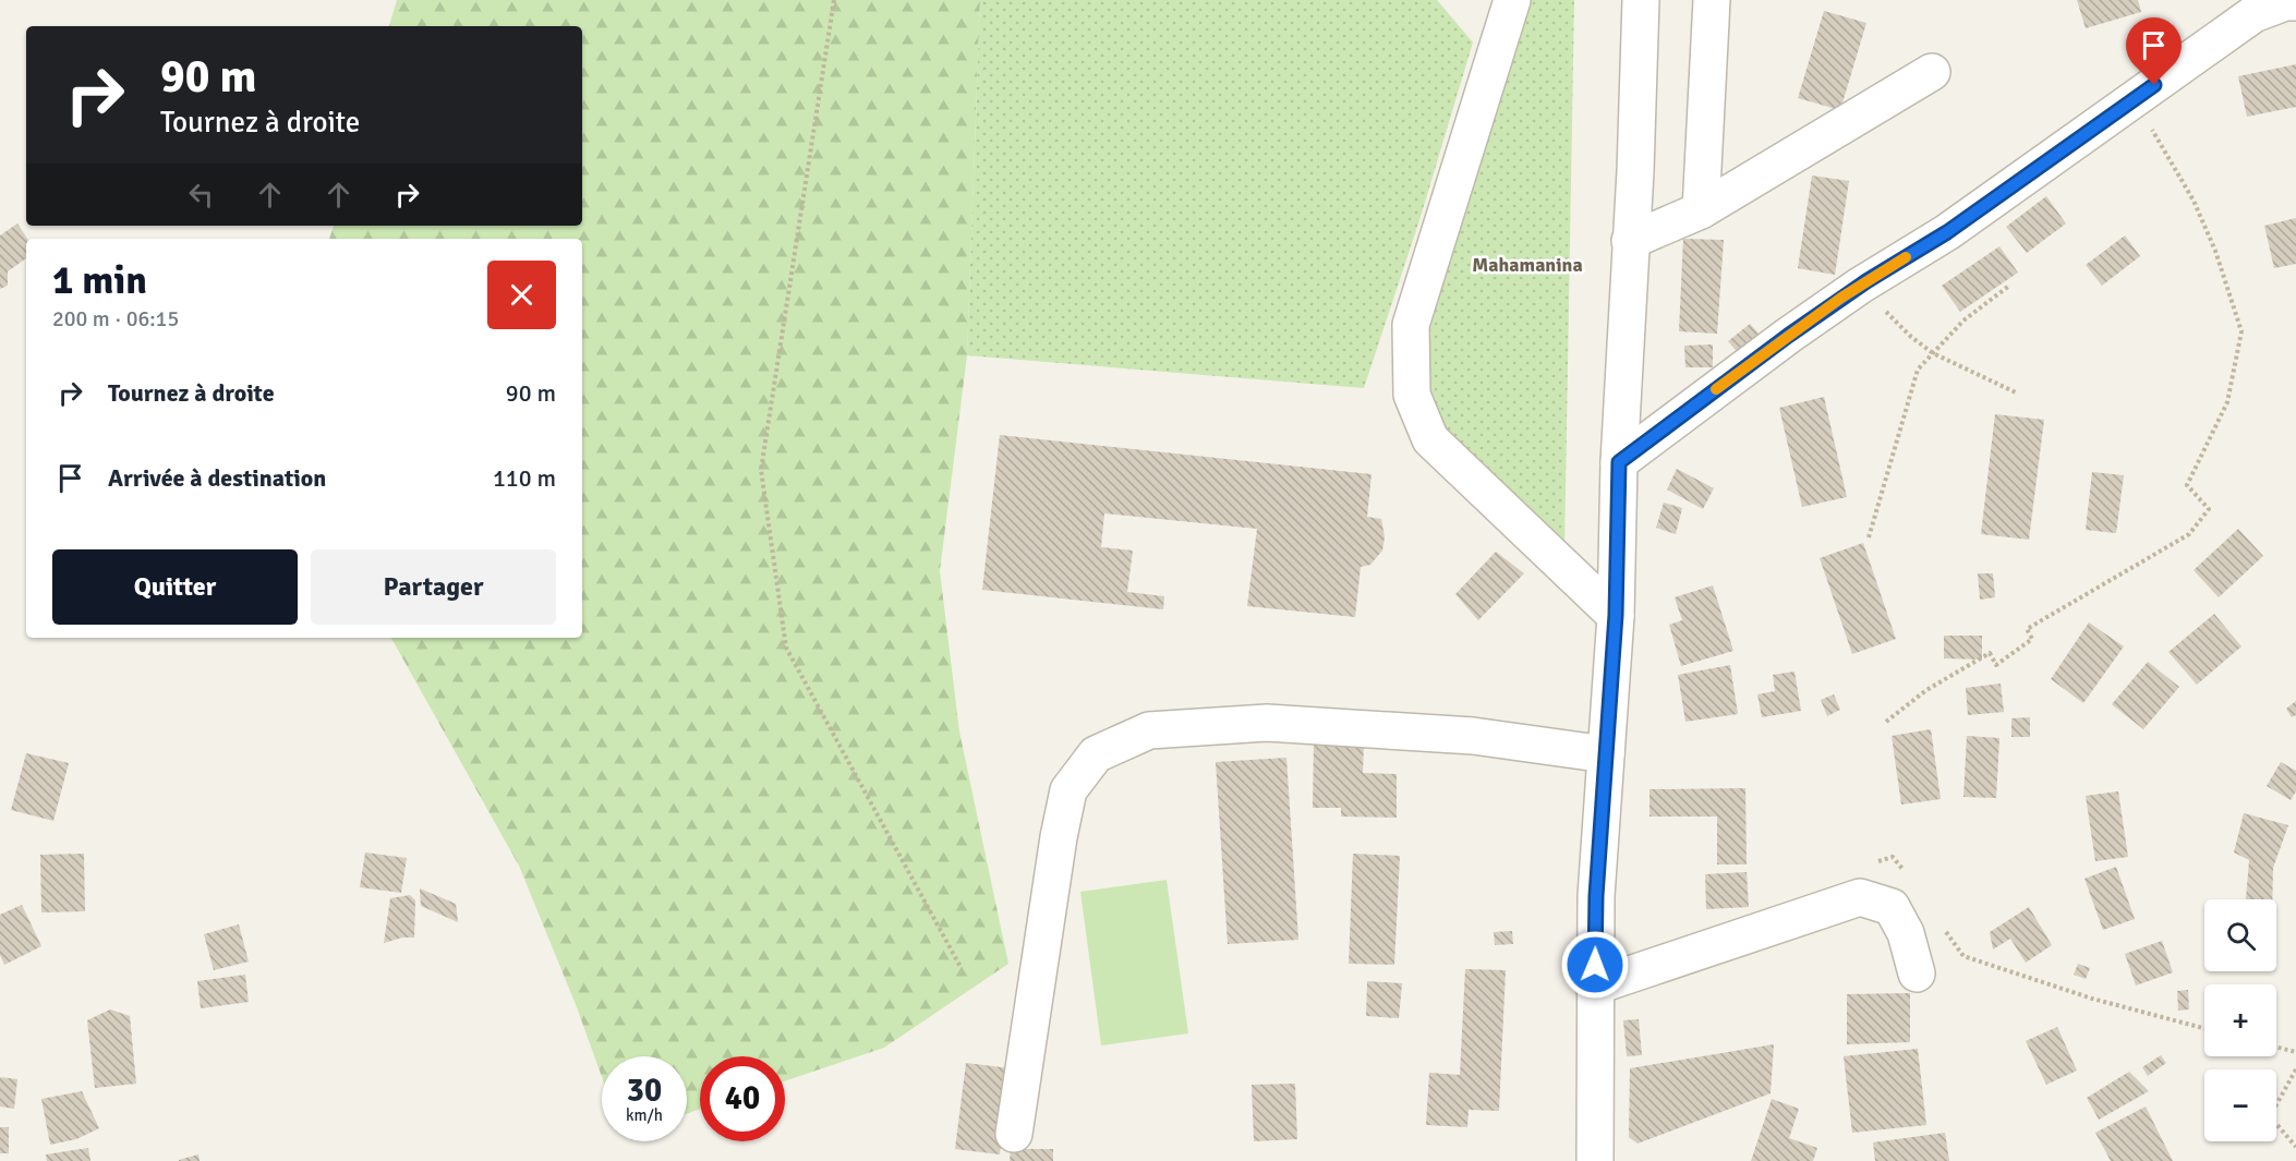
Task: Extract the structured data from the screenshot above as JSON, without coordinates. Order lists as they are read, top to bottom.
{
  "districts": ["Mahamanina"],
  "page": {
    "turn": ["90 m", "Tournez à droite"],
    "heading": ["1 min", "200 m · 06:15"],
    "list": [
      {
        "name": "Tournez à droite",
        "value": "90 m"
      },
      {
        "name": "Arrivée à destination",
        "value": "110 m"
      }
    ],
    "buttons": ["Quitter", "Partager"],
    "map_buttons": ["+", "−"],
    "speed": "30 km/h",
    "limit": "40"
  }
}
